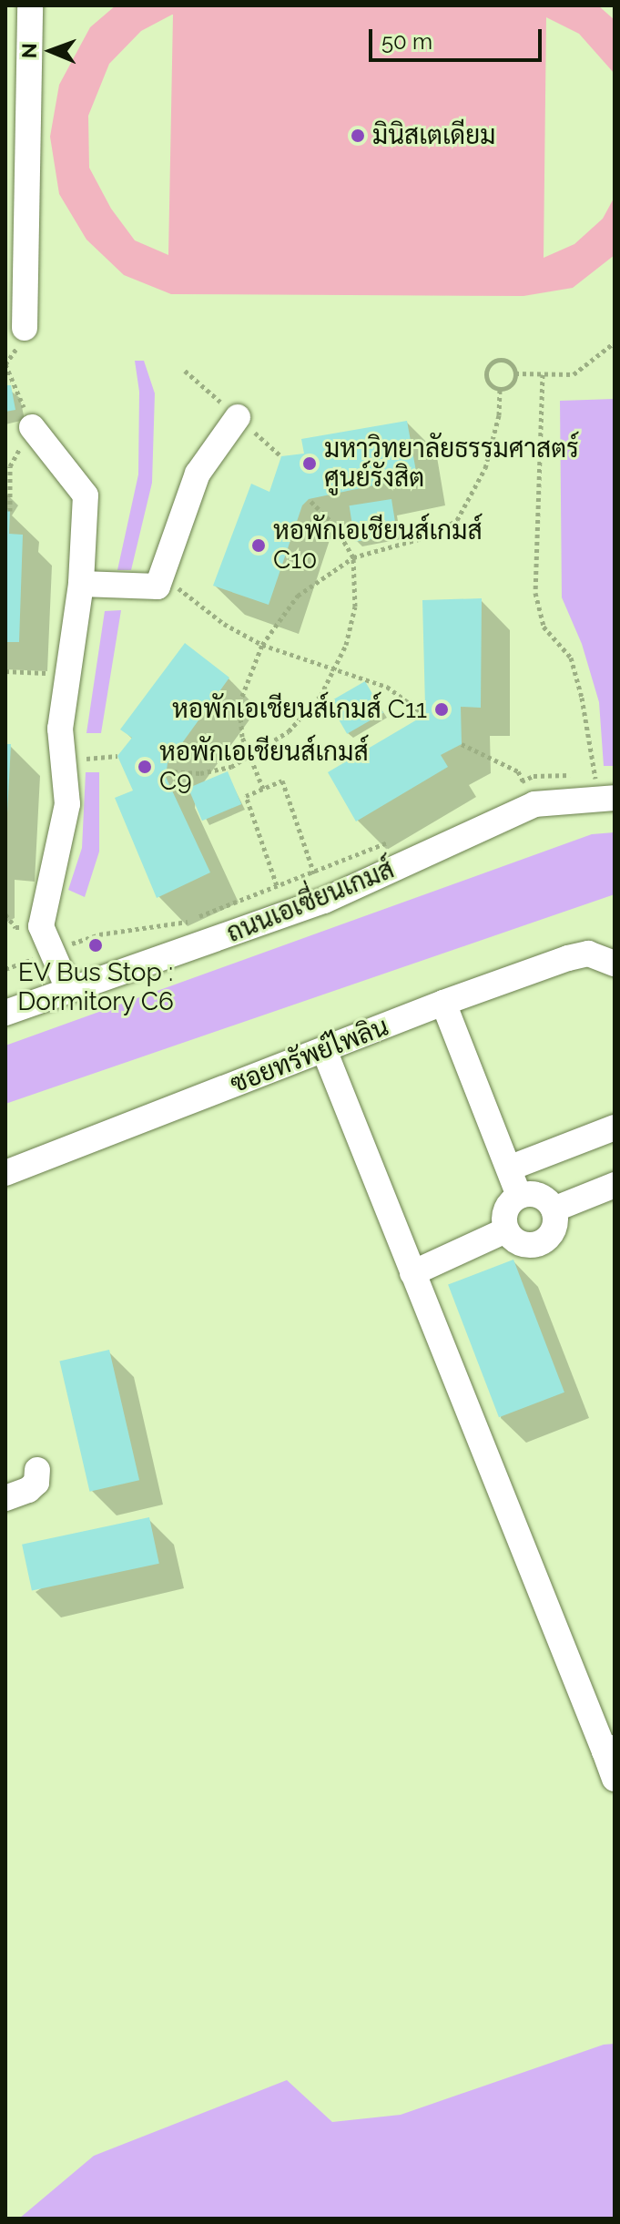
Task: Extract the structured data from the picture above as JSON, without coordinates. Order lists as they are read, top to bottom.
{
  "streets": {
    "street": ["ถนนเอเซี่ยนเกมส์", "ซอยทรัพย์ไพลิน"]
  },
  "places": [
    "มินิสเตเดียม",
    "มหาวิทยาลัยธรรมศาสตร์ ศูนย์รังสิต",
    "หอพักเอเชียนส์เกมส์ C10",
    "หอพักเอเชียนส์เกมส์ C11",
    "หอพักเอเชียนส์เกมส์ C9",
    "EV Bus Stop : Dormitory C6"
  ],
  "scale_bar": "50 m",
  "north": "left"
}
